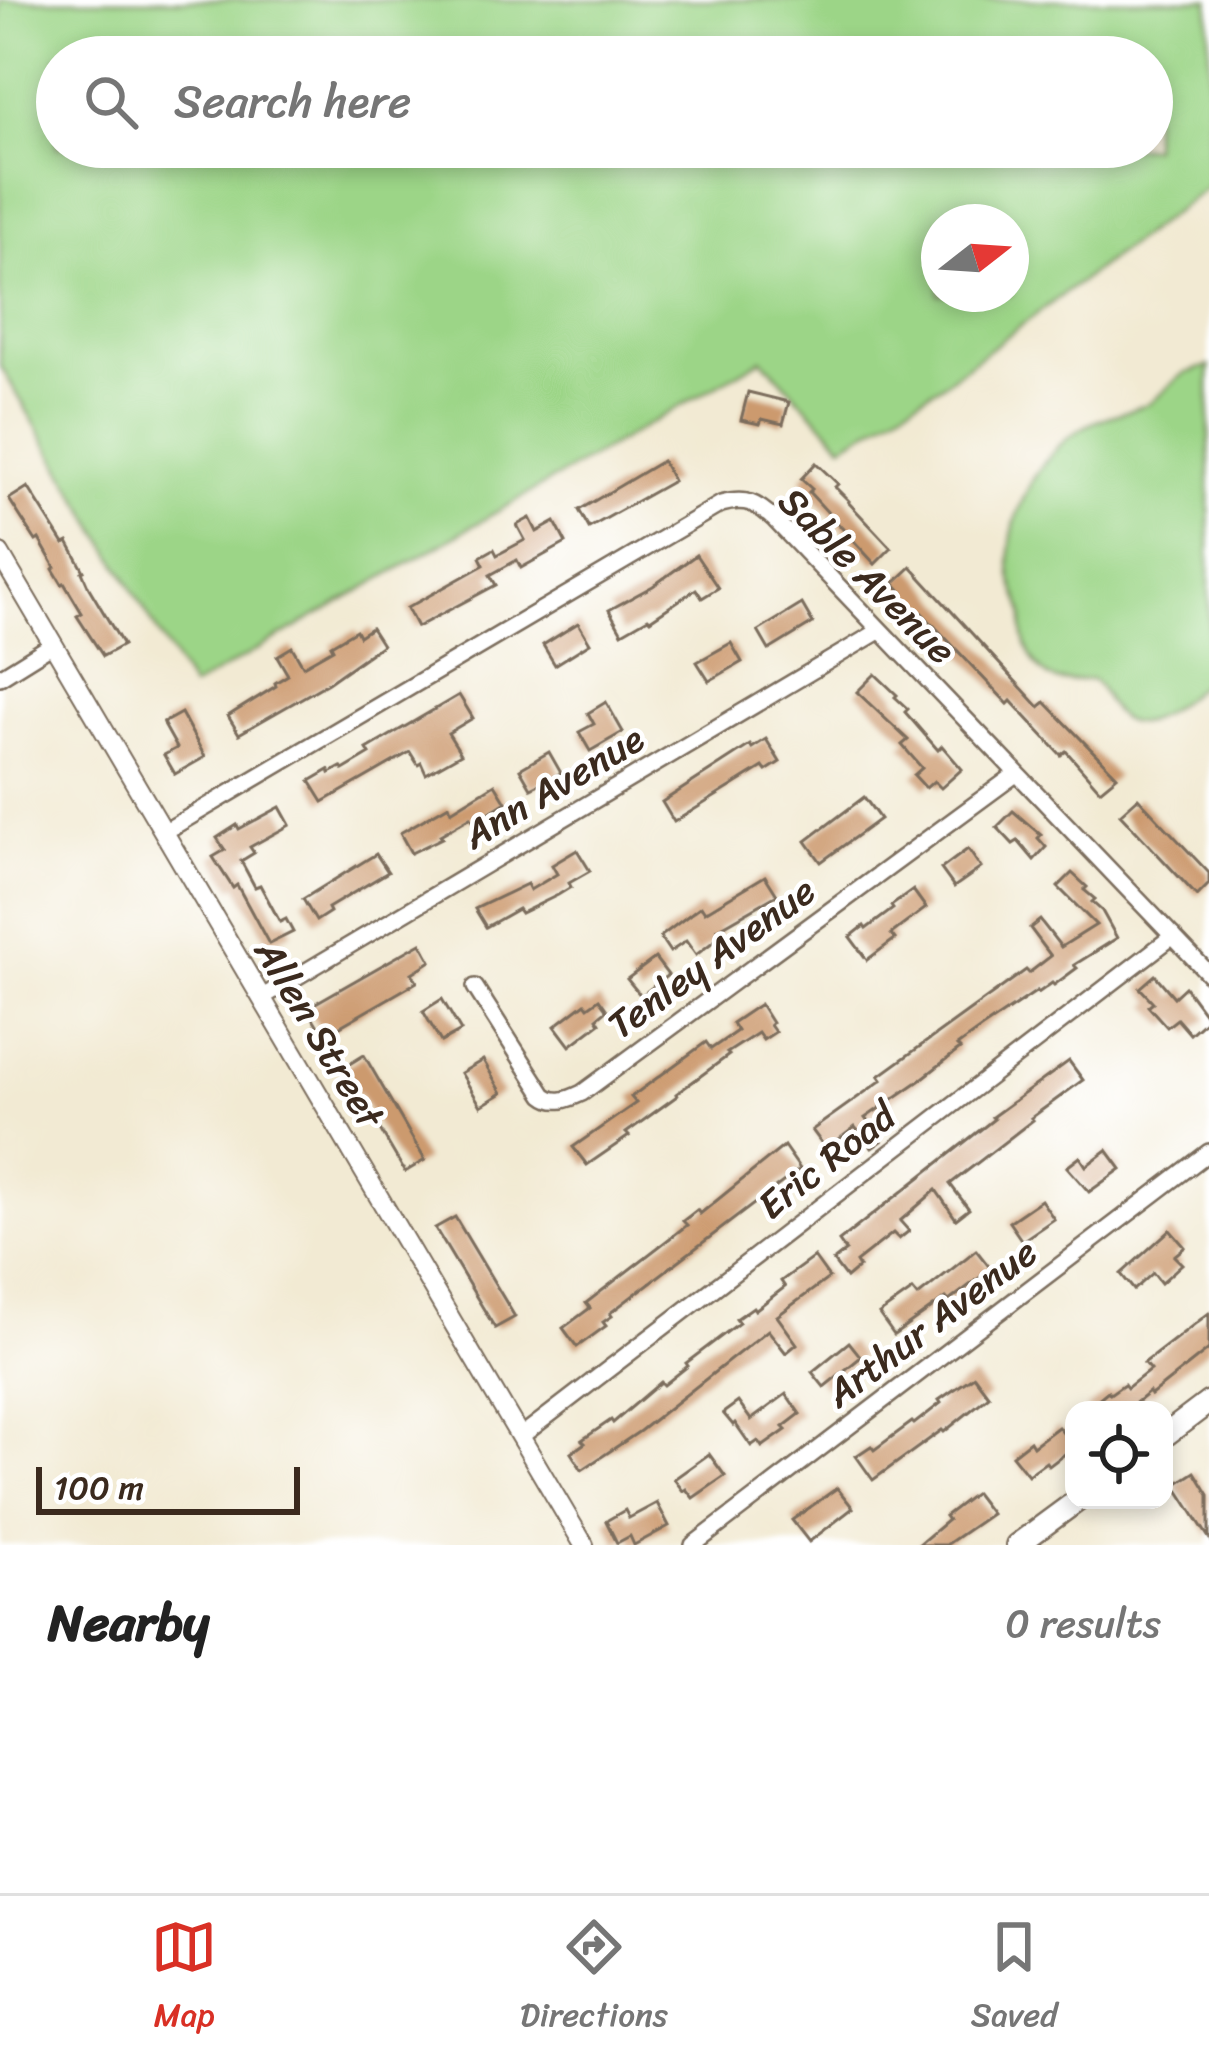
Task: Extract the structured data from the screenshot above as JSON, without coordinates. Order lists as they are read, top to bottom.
{
  "streets": {
    "street": [
      "Sable Avenue",
      "Ann Avenue",
      "Tenley Avenue",
      "Allen Street",
      "Eric Road",
      "Arthur Avenue"
    ]
  },
  "crossings": [
    ["Sable Avenue", "Ann Avenue"],
    ["Sable Avenue", "Tenley Avenue"],
    ["Sable Avenue", "Allen Street"],
    ["Sable Avenue", "Eric Road"],
    ["Ann Avenue", "Allen Street"],
    ["Allen Street", "Eric Road"]
  ],
  "scale_bar": "100 m",
  "north": "right",
  "page": {
    "search": "Search here",
    "scale": "100 m",
    "heading": ["Nearby", "0 results"],
    "nav": ["Map", "Directions", "Saved"]
  }
}
